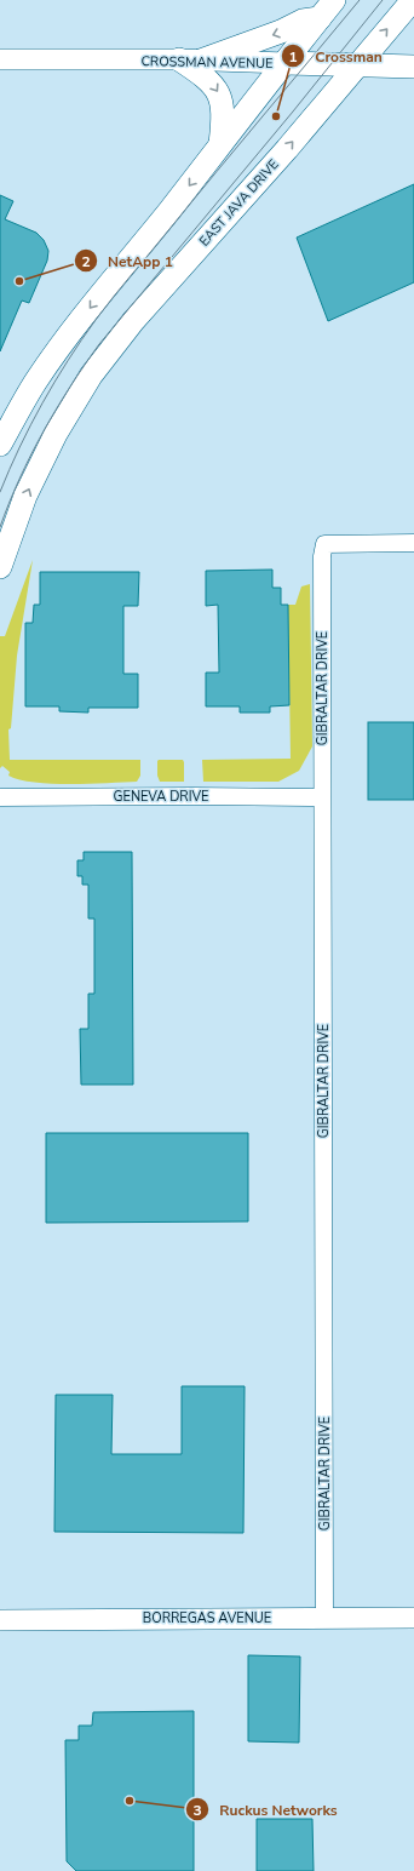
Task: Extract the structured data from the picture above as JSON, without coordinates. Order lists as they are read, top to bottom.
{
  "streets": {
    "main road": ["CROSSMAN AVENUE", "EAST JAVA DRIVE"],
    "street": ["GIBRALTAR DRIVE", "GENEVA DRIVE", "BORREGAS AVENUE"]
  },
  "crossings": [
    ["CROSSMAN AVENUE", "EAST JAVA DRIVE"],
    ["GIBRALTAR DRIVE", "GENEVA DRIVE"],
    ["GIBRALTAR DRIVE", "BORREGAS AVENUE"]
  ],
  "places": ["Crossman", "NetApp 1", "Ruckus Networks"]
}
